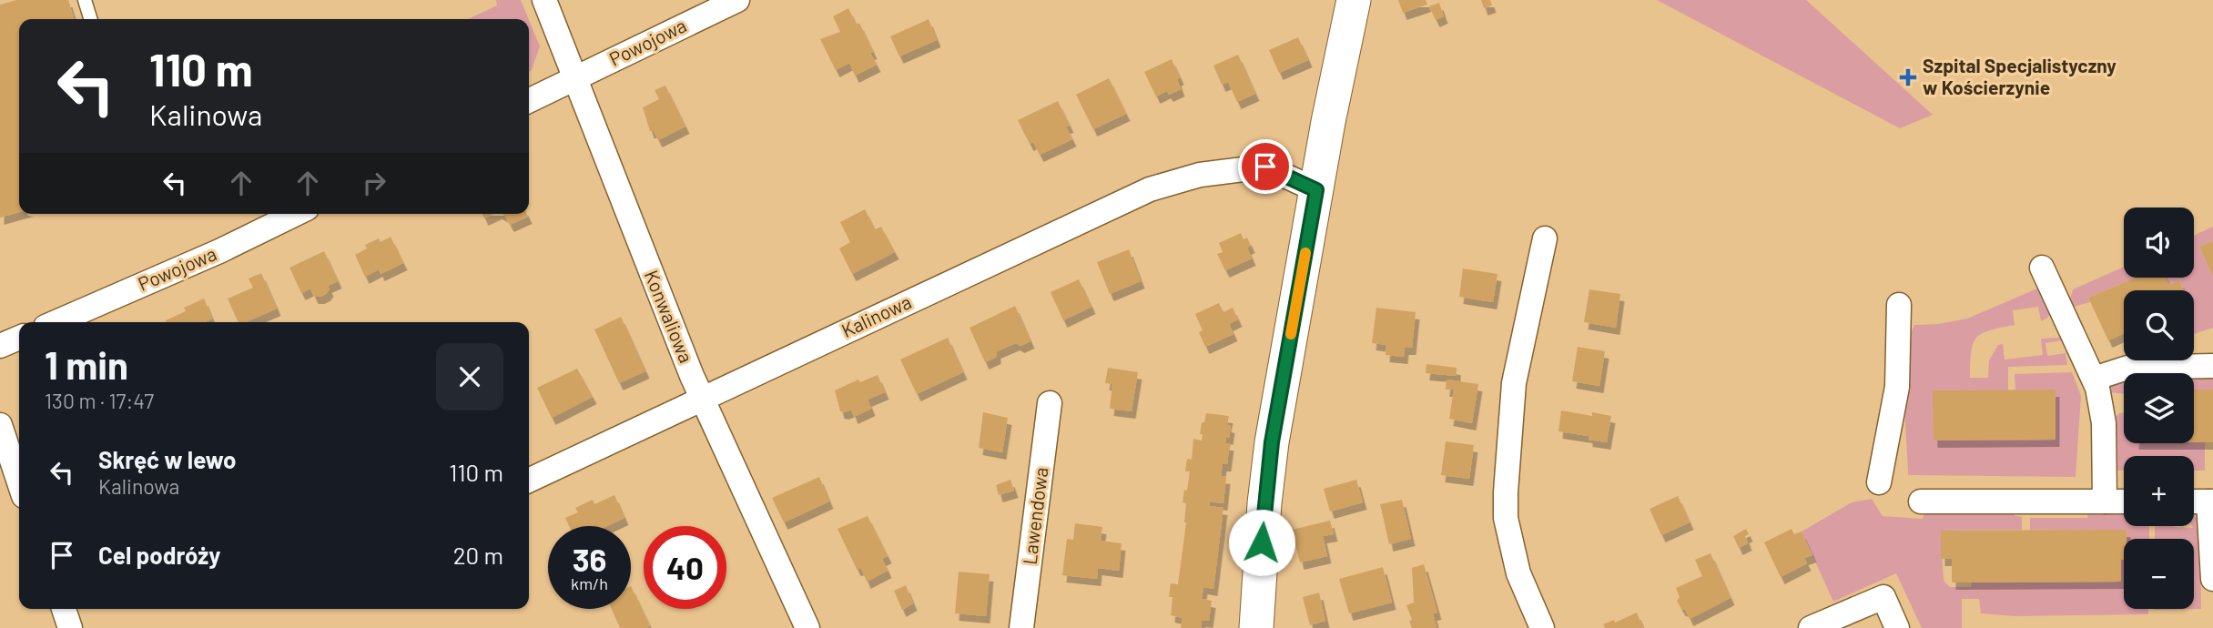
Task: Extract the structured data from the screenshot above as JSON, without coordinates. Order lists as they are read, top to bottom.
{
  "streets": {
    "street": [
      "Powojowa",
      "Konwaliowa",
      "Kalinowa",
      "Lawendowa"
    ]
  },
  "crossings": [
    ["Powojowa", "Konwaliowa"],
    ["Konwaliowa", "Kalinowa"]
  ],
  "places": {
    "health": ["Szpital Specjalistyczny w Kościerzynie"]
  },
  "page": {
    "turn": ["110 m", "Kalinowa"],
    "map_buttons": ["+", "−"],
    "heading": ["1 min", "130 m · 17:47"],
    "list": [
      {
        "name": "Skręć w lewo",
        "note": "Kalinowa",
        "value": "110 m"
      },
      {
        "name": "Cel podróży",
        "value": "20 m"
      }
    ],
    "speed": "36 km/h",
    "limit": "40"
  }
}
